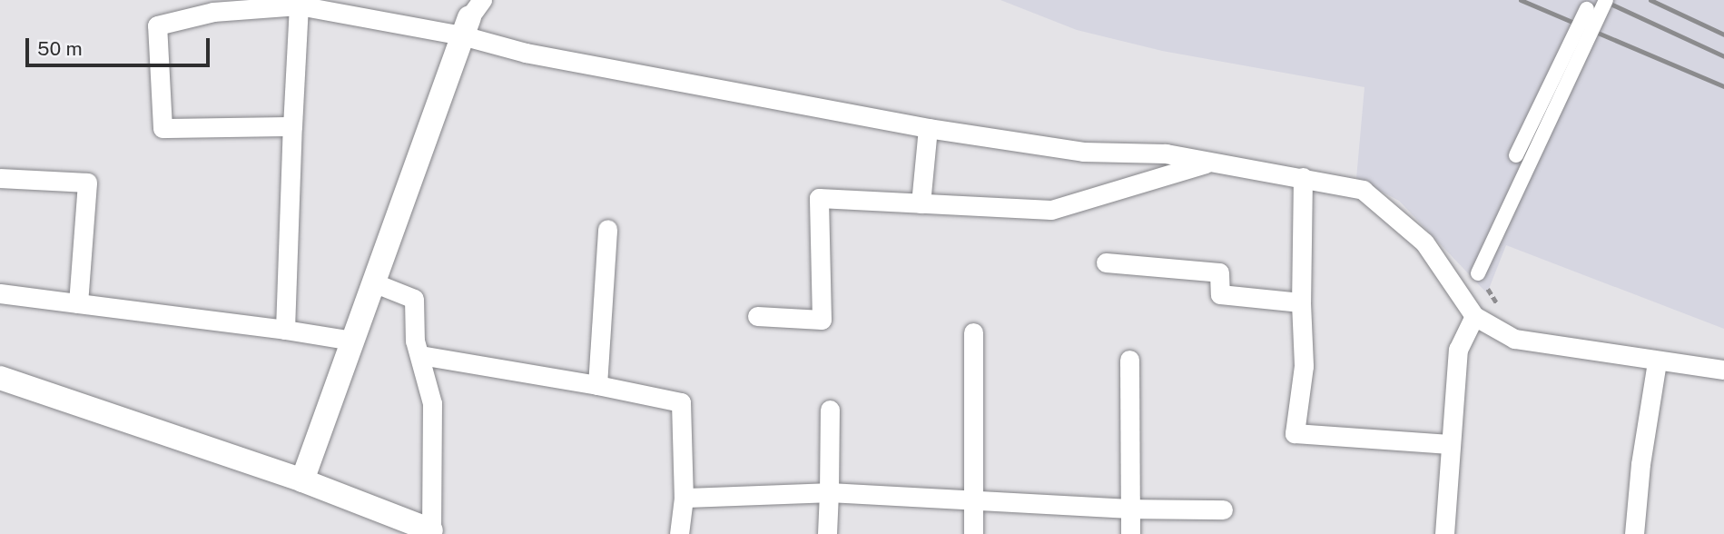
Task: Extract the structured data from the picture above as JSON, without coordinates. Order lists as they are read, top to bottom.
{
  "scale_bar": "50 m"
}
